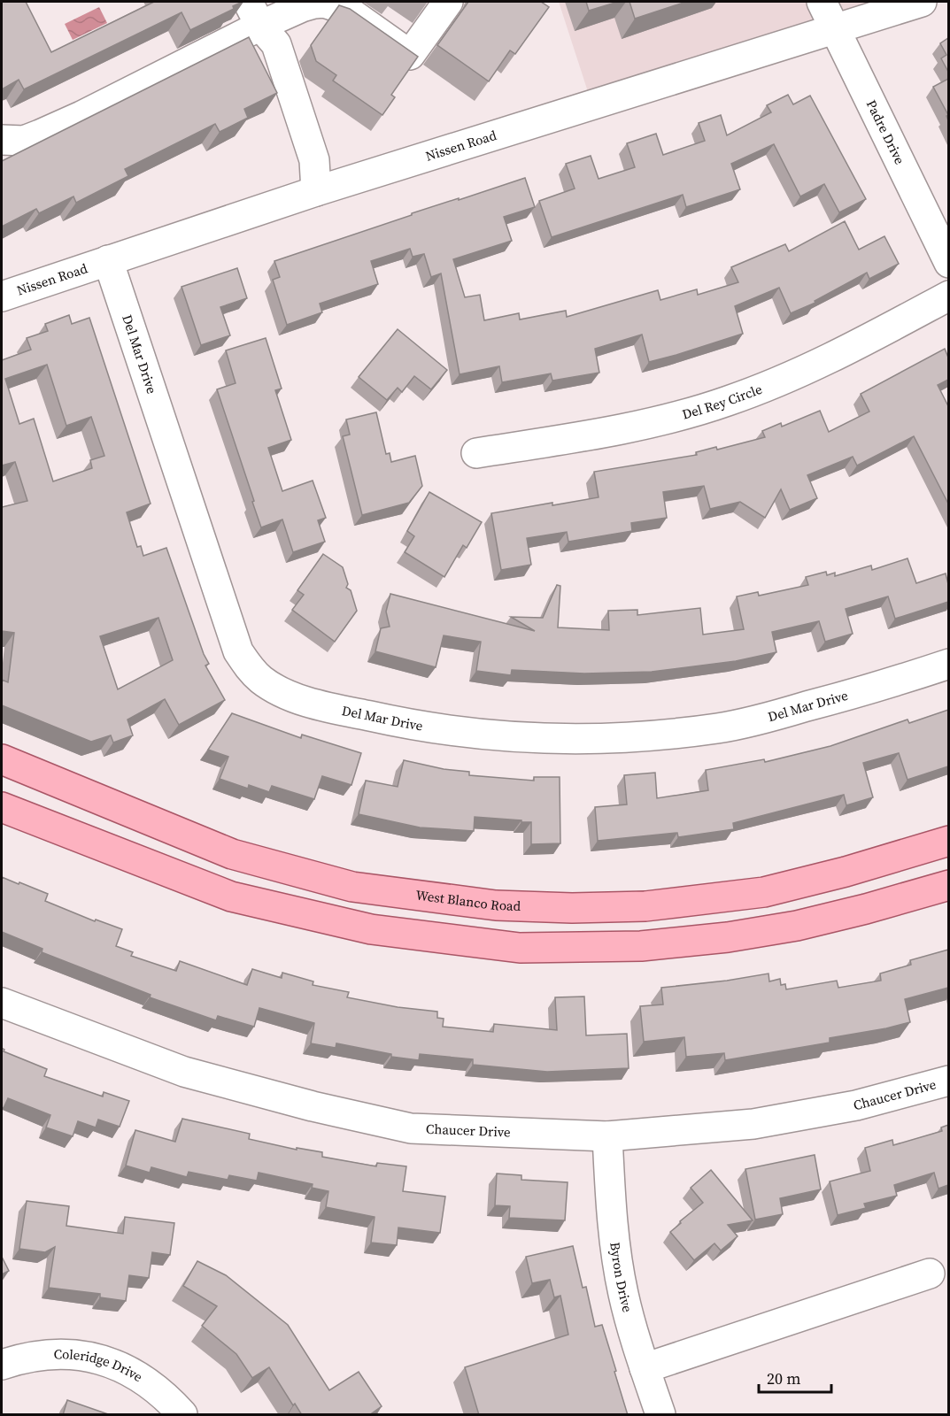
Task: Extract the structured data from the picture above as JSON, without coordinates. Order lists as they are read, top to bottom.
{
  "streets": {
    "main road": ["West Blanco Road"],
    "street": [
      "Padre Drive",
      "Nissen Road",
      "Del Mar Drive",
      "Del Rey Circle",
      "Chaucer Drive",
      "Byron Drive",
      "Coleridge Drive"
    ]
  },
  "crossings": [
    ["Padre Drive", "Nissen Road"],
    ["Nissen Road", "Del Mar Drive"],
    ["Chaucer Drive", "Byron Drive"]
  ],
  "scale_bar": "20 m"
}
